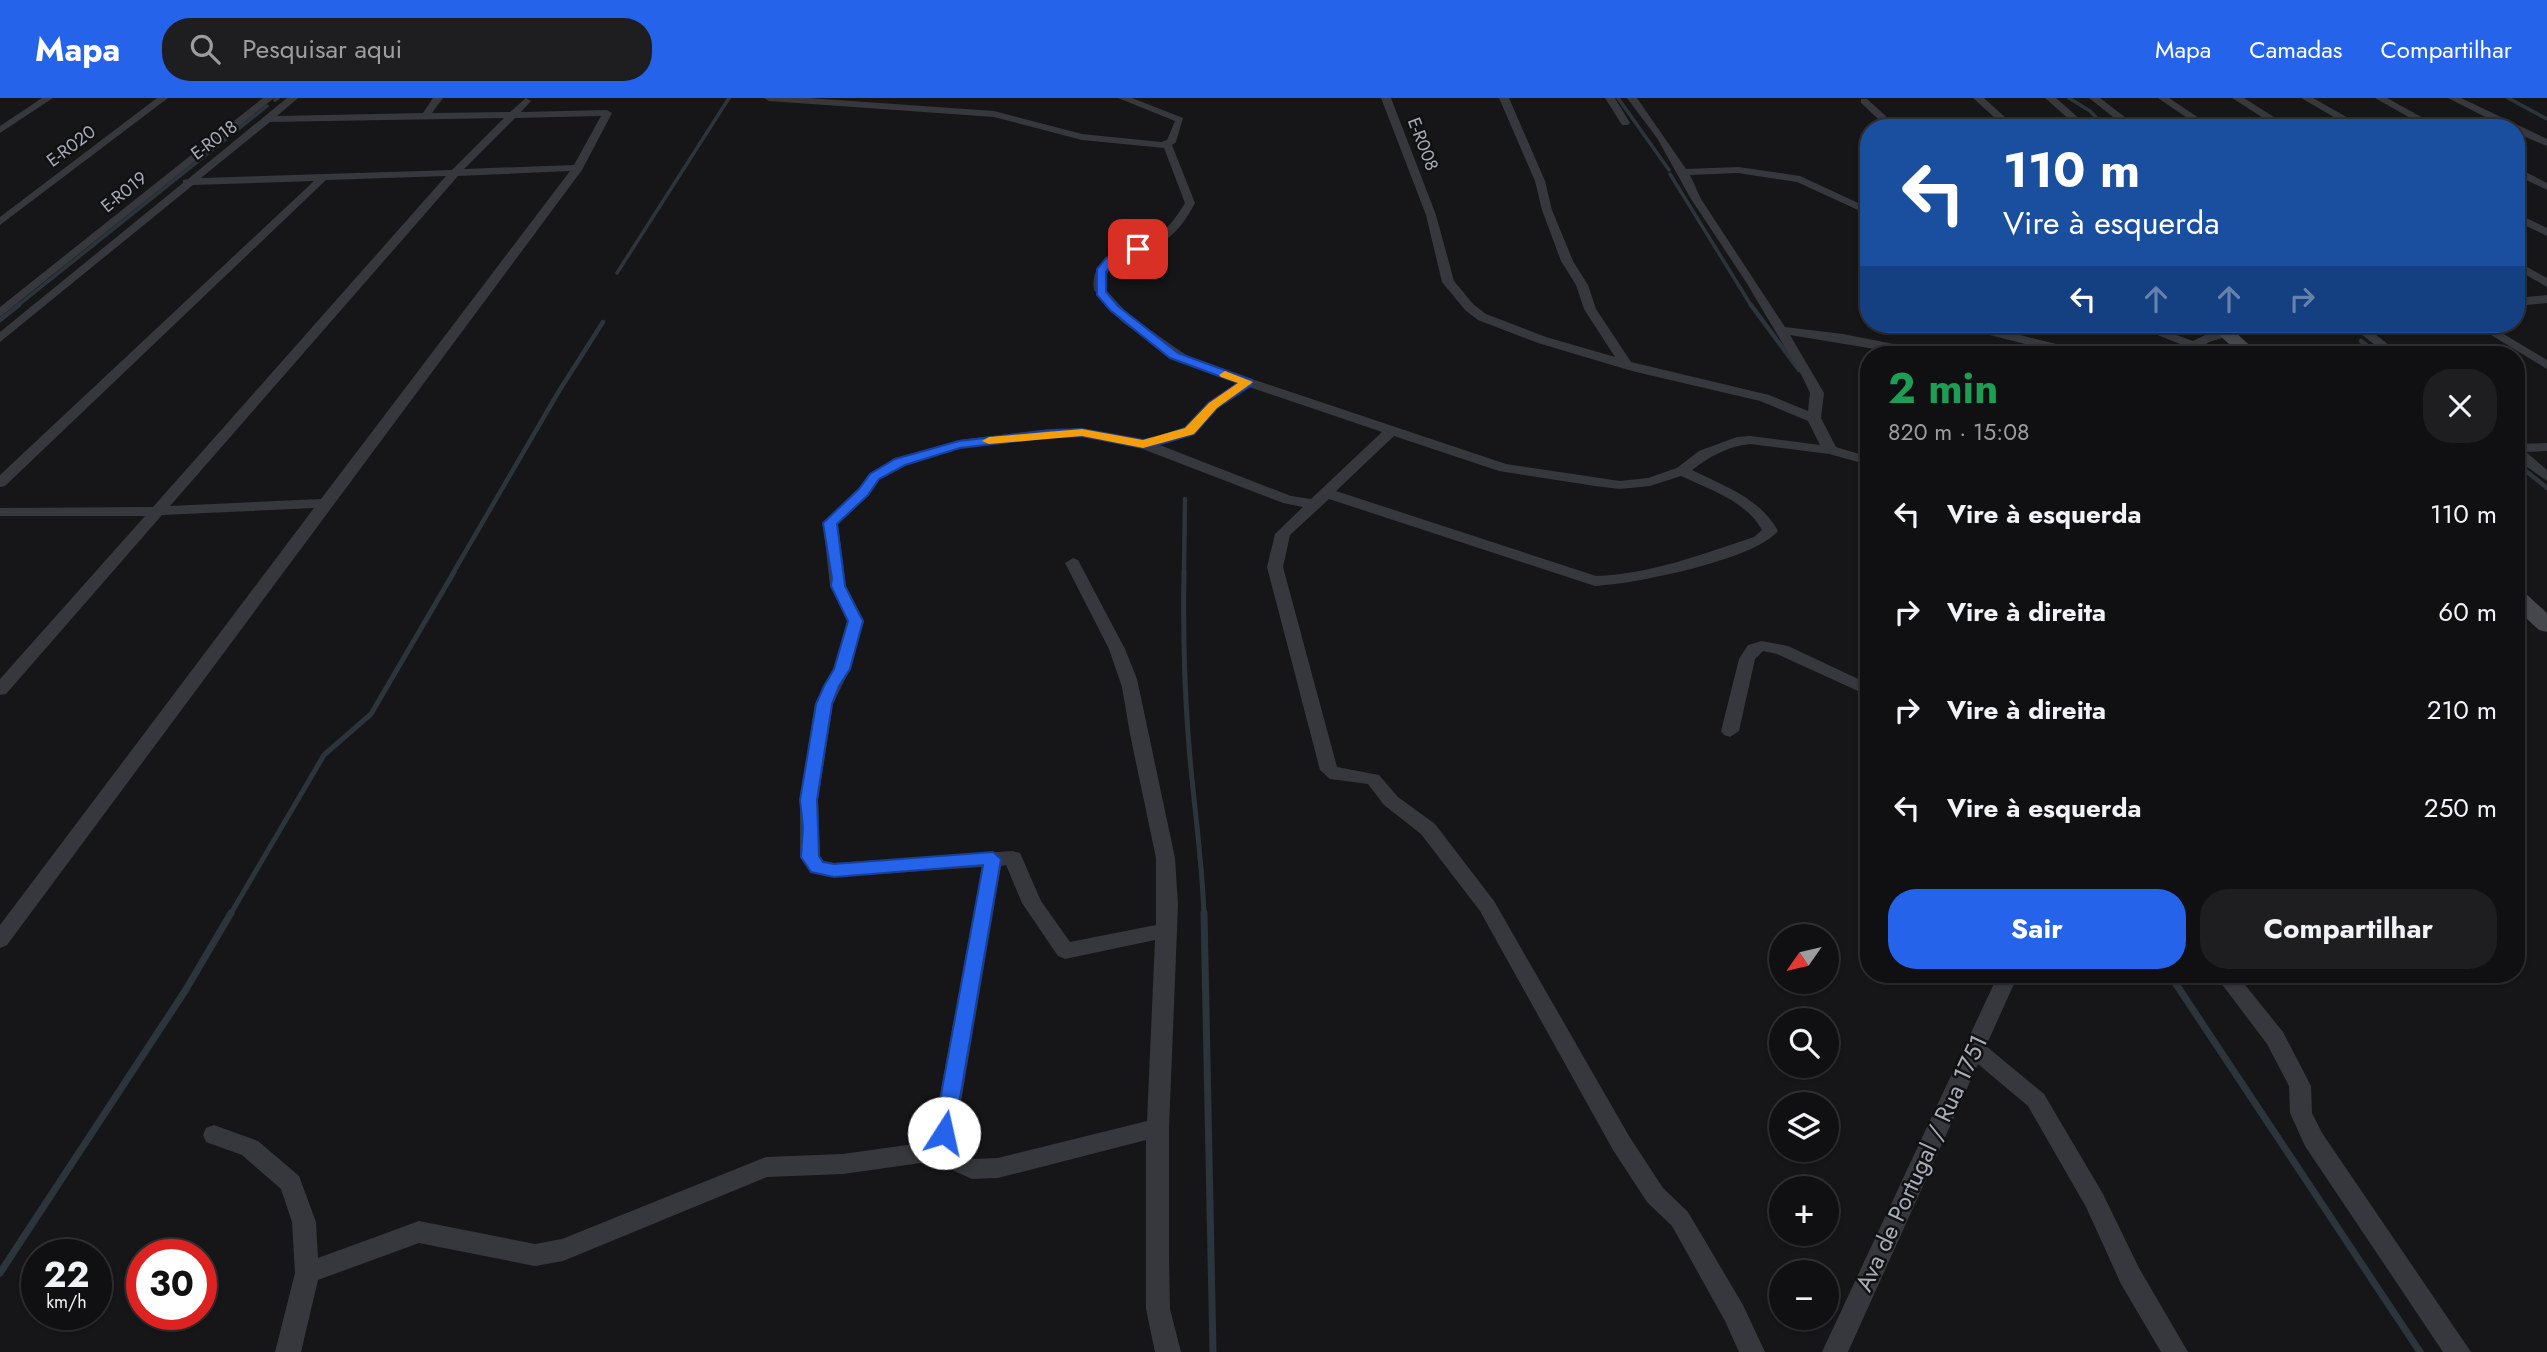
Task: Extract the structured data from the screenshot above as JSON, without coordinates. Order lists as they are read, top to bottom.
{
  "streets": {
    "street": [
      "E-R018",
      "E-R008",
      "E-R020",
      "E-R019",
      "Ava de Portugal / Rua 1751"
    ]
  },
  "north": "bottom left",
  "page": {
    "header": "Mapa",
    "search": "Pesquisar aqui",
    "nav": ["Mapa", "Camadas", "Compartilhar"],
    "turn": ["110 m", "Vire à esquerda"],
    "heading": ["2 min", "820 m · 15:08"],
    "list": [
      {
        "name": "Vire à esquerda",
        "value": "110 m"
      },
      {
        "name": "Vire à direita",
        "value": "60 m"
      },
      {
        "name": "Vire à direita",
        "value": "210 m"
      },
      {
        "name": "Vire à esquerda",
        "value": "250 m"
      }
    ],
    "buttons": ["Sair", "Compartilhar"],
    "map_buttons": ["+", "−"],
    "speed": "22 km/h",
    "limit": "30"
  }
}
